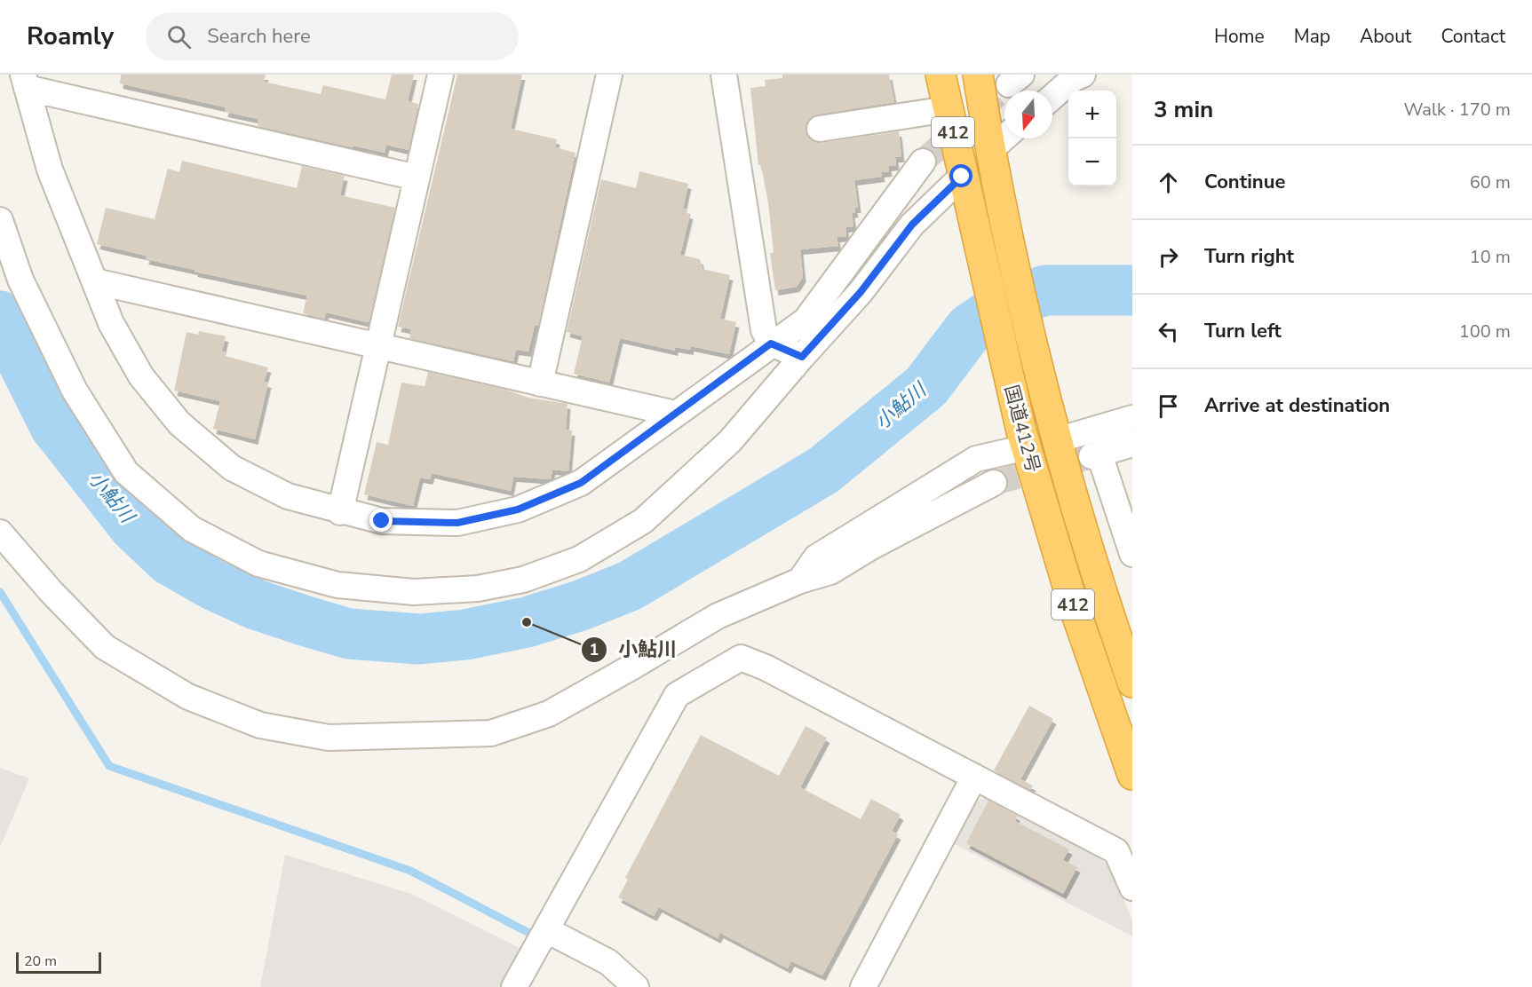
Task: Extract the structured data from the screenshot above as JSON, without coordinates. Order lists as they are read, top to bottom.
{
  "streets": {
    "highway": ["412", "国道412号"]
  },
  "water": ["小鮎川"],
  "places": ["小鮎川"],
  "scale_bar": "20 m",
  "north": "bottom",
  "page": {
    "header": "Roamly",
    "search": "Search here",
    "nav": [
      "Home",
      "Map",
      "About",
      "Contact"
    ],
    "heading": ["3 min", "Walk · 170 m"],
    "map_buttons": ["+", "−"],
    "list": [
      ["Continue", "60 m"],
      ["Turn right", "10 m"],
      ["Turn left", "100 m"],
      "Arrive at destination"
    ],
    "scale": "20 m"
  }
}
